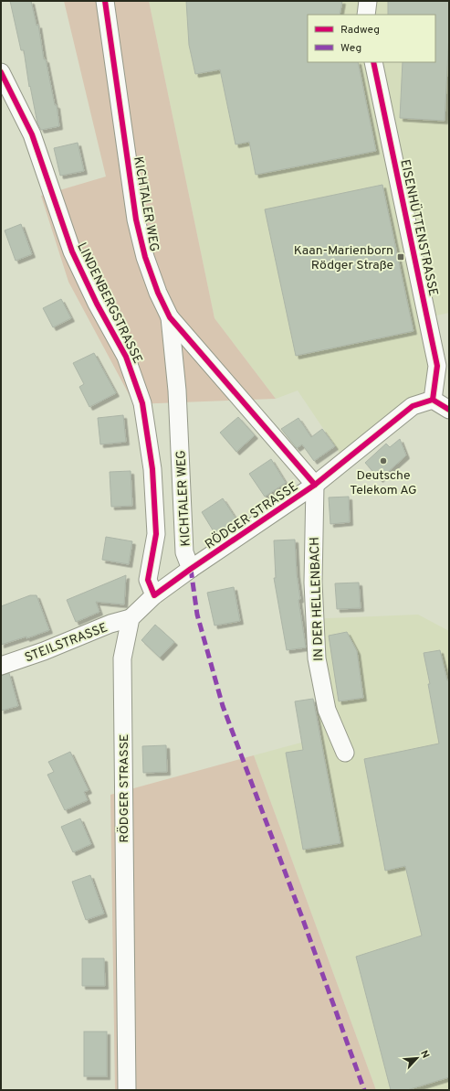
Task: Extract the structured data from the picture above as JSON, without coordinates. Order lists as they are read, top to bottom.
{
  "streets": {
    "street": [
      "KICHTALER WEG",
      "EISENHÜTTENSTRASSE",
      "LINDENBERGSTRASSE",
      "RÖDGER STRASSE",
      "IN DER HELLENBACH",
      "STEILSTRASSE"
    ]
  },
  "crossings": [
    ["KICHTALER WEG", "RÖDGER STRASSE"],
    ["KICHTALER WEG", "IN DER HELLENBACH"],
    ["EISENHÜTTENSTRASSE", "RÖDGER STRASSE"],
    ["LINDENBERGSTRASSE", "RÖDGER STRASSE"],
    ["RÖDGER STRASSE", "IN DER HELLENBACH"],
    ["RÖDGER STRASSE", "STEILSTRASSE"]
  ],
  "places": {
    "transit": ["Kaan-Marienborn Rödger Straße"],
    "other": ["Deutsche Telekom AG"]
  },
  "legend": ["Radweg", "Weg"],
  "north": "top right"
}
